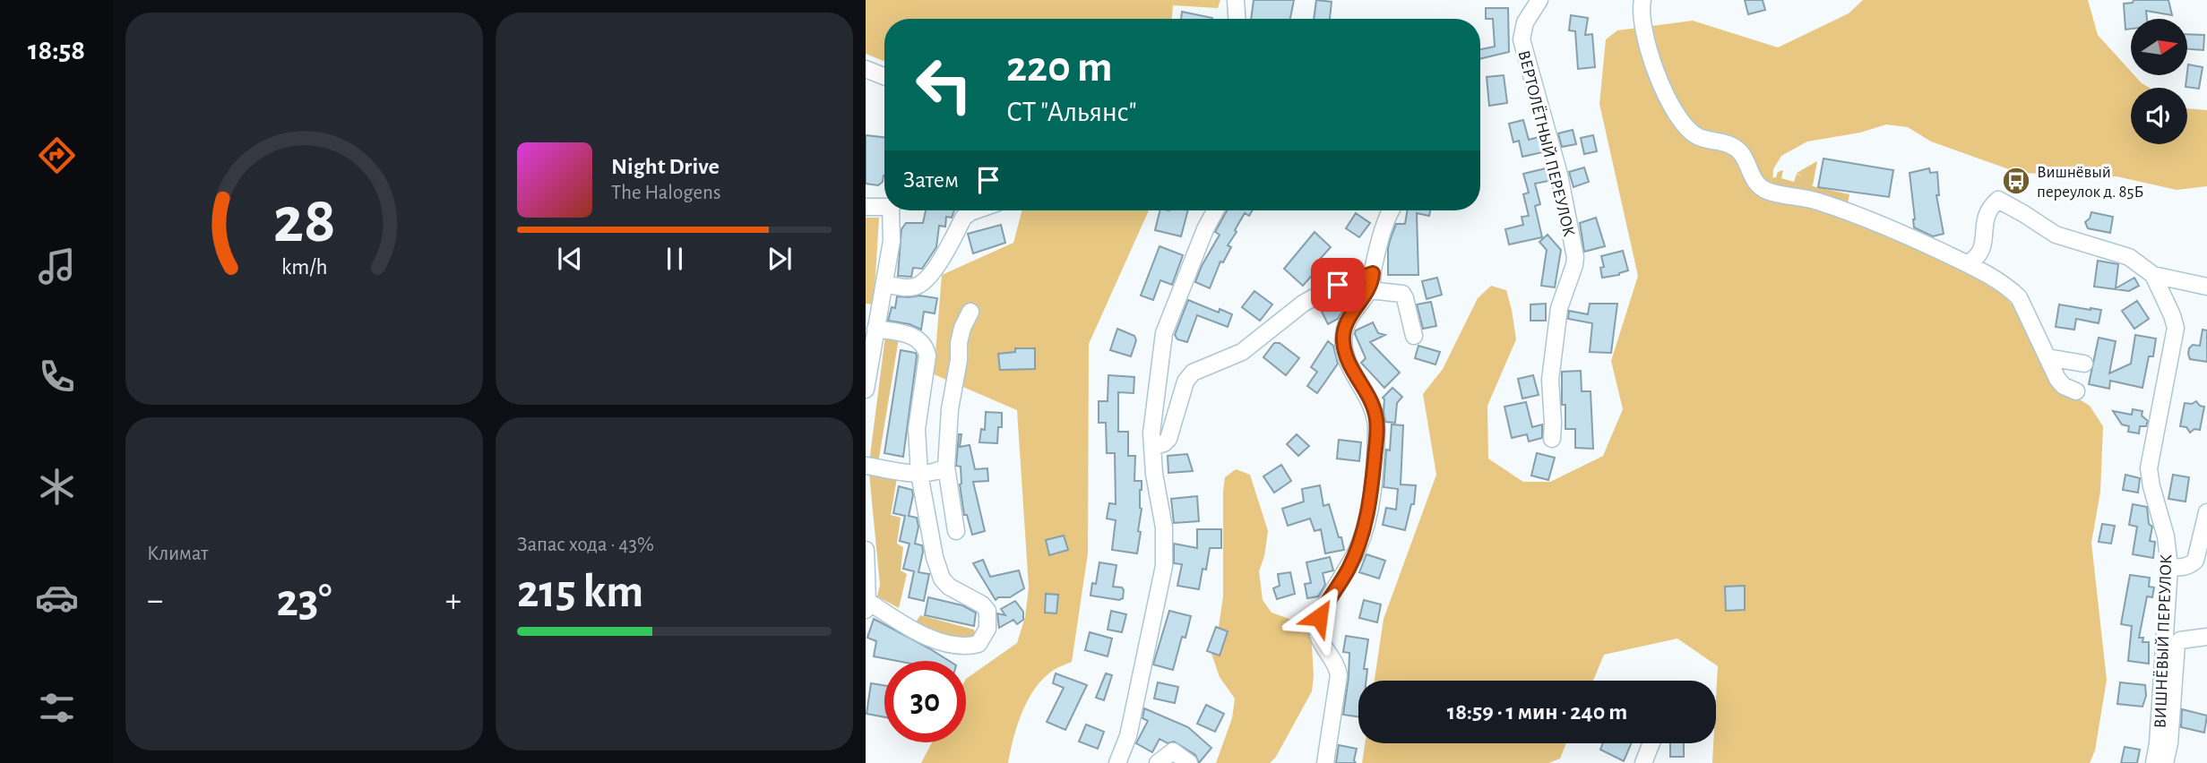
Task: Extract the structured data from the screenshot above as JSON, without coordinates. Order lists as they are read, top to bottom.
{
  "streets": {
    "street": ["ВЕРТОЛЁТНЫЙ ПЕРЕУЛОК", "ВИШНЁВЫЙ ПЕРЕУЛОК"]
  },
  "places": {
    "bus stop": ["Вишнёвый переулок д. 85Б"]
  },
  "north": "right",
  "page": {
    "tabs": "18:58",
    "turn": ["220 m", "СТ \"Альянс\""],
    "song": ["Night Drive", "The Halogens"],
    "then": "Затем",
    "tile": [
      "Климат",
      ["Запас хода · 43%", "215 km"]
    ],
    "heat": ["−", "23°", "+"],
    "limit": "30",
    "trip": "18:59 · 1 мин · 240 m",
    "gauge": ["28", "km/h"]
  }
}
